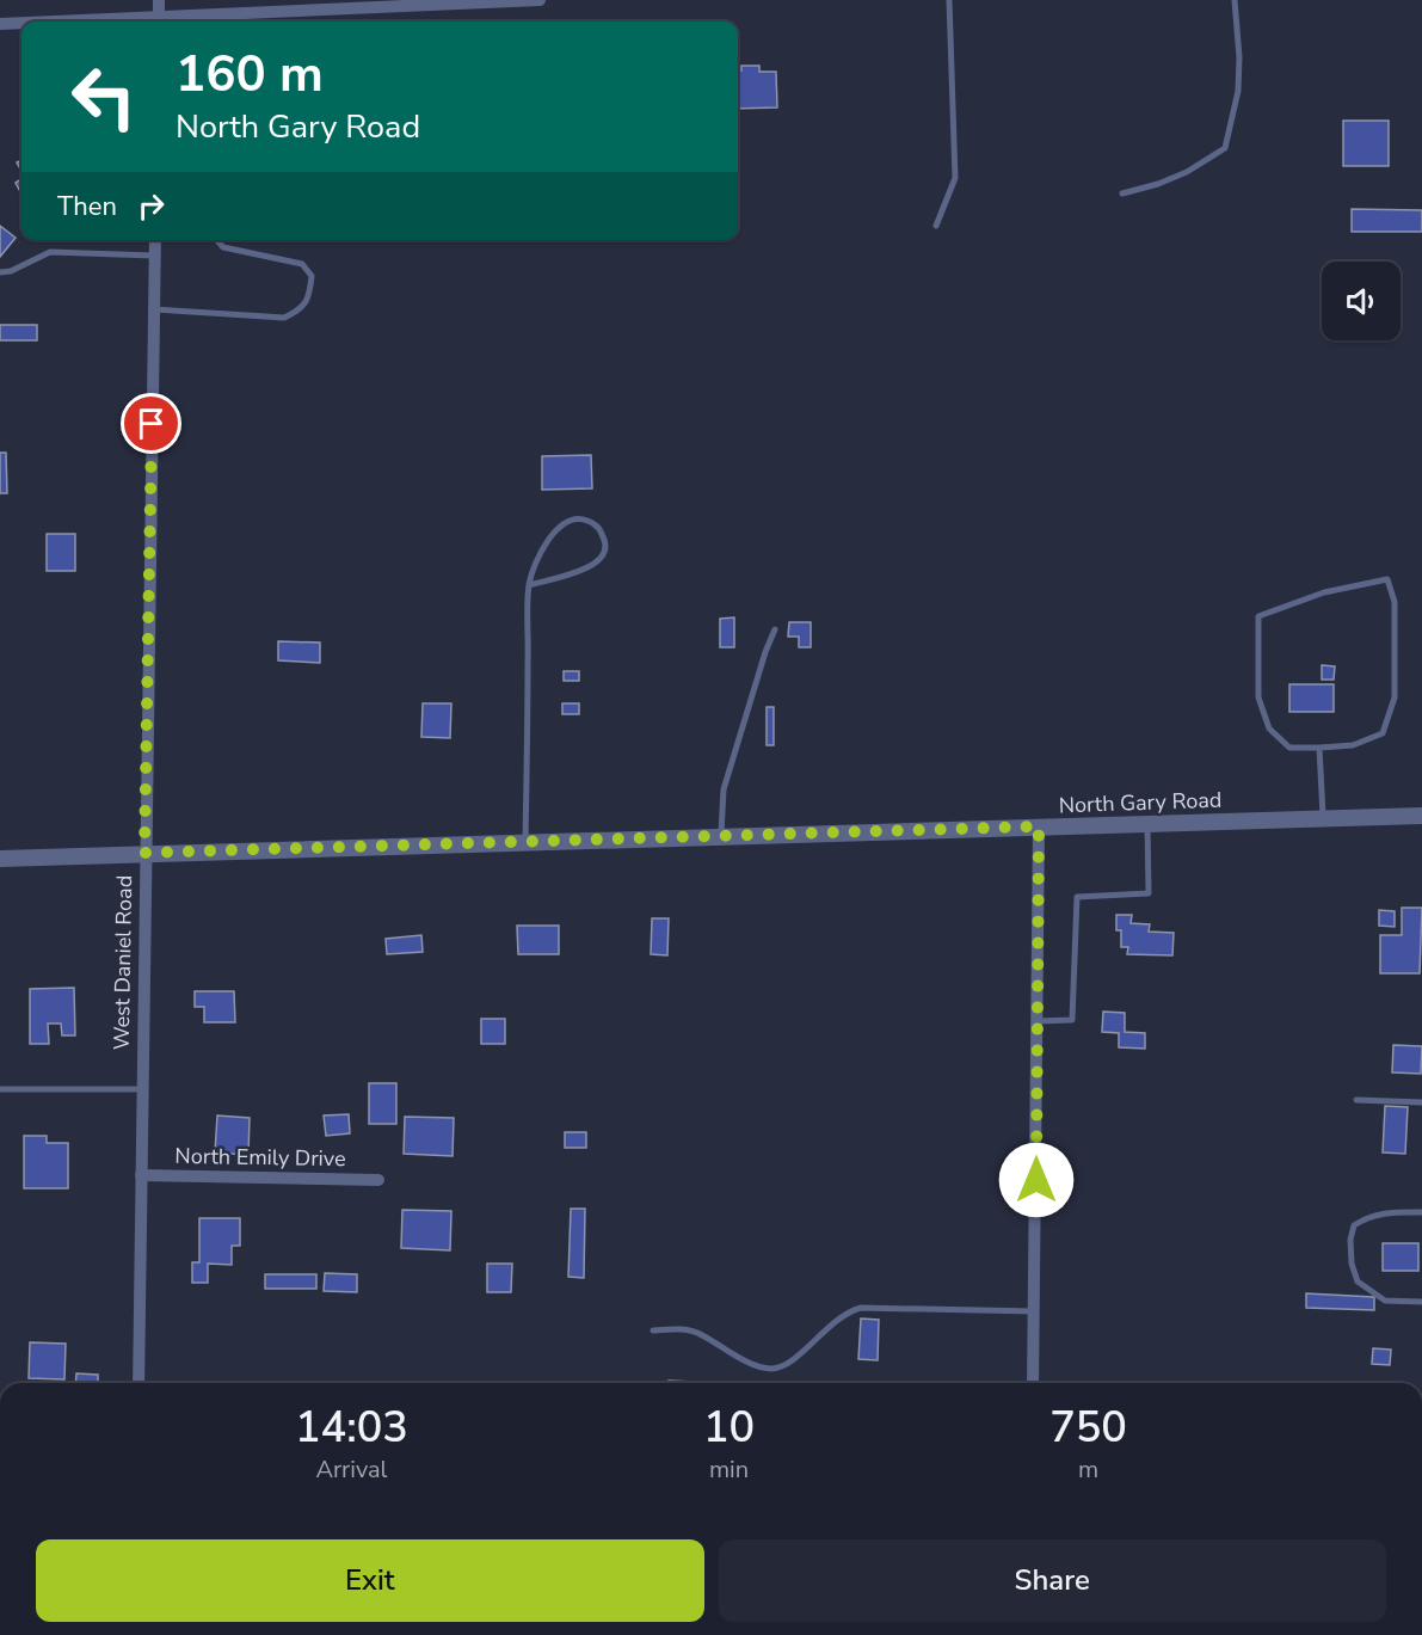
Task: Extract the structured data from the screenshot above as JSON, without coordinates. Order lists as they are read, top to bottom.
{
  "streets": {
    "street": ["North Gary Road", "West Daniel Road", "North Emily Drive"]
  },
  "crossings": [
    ["North Gary Road", "West Daniel Road"],
    ["West Daniel Road", "North Emily Drive"]
  ],
  "page": {
    "turn": ["160 m", "North Gary Road"],
    "then": "Then",
    "eta": [
      "14:03",
      "Arrival",
      "10",
      "min",
      "750",
      "m"
    ],
    "buttons": ["Exit", "Share"]
  }
}
